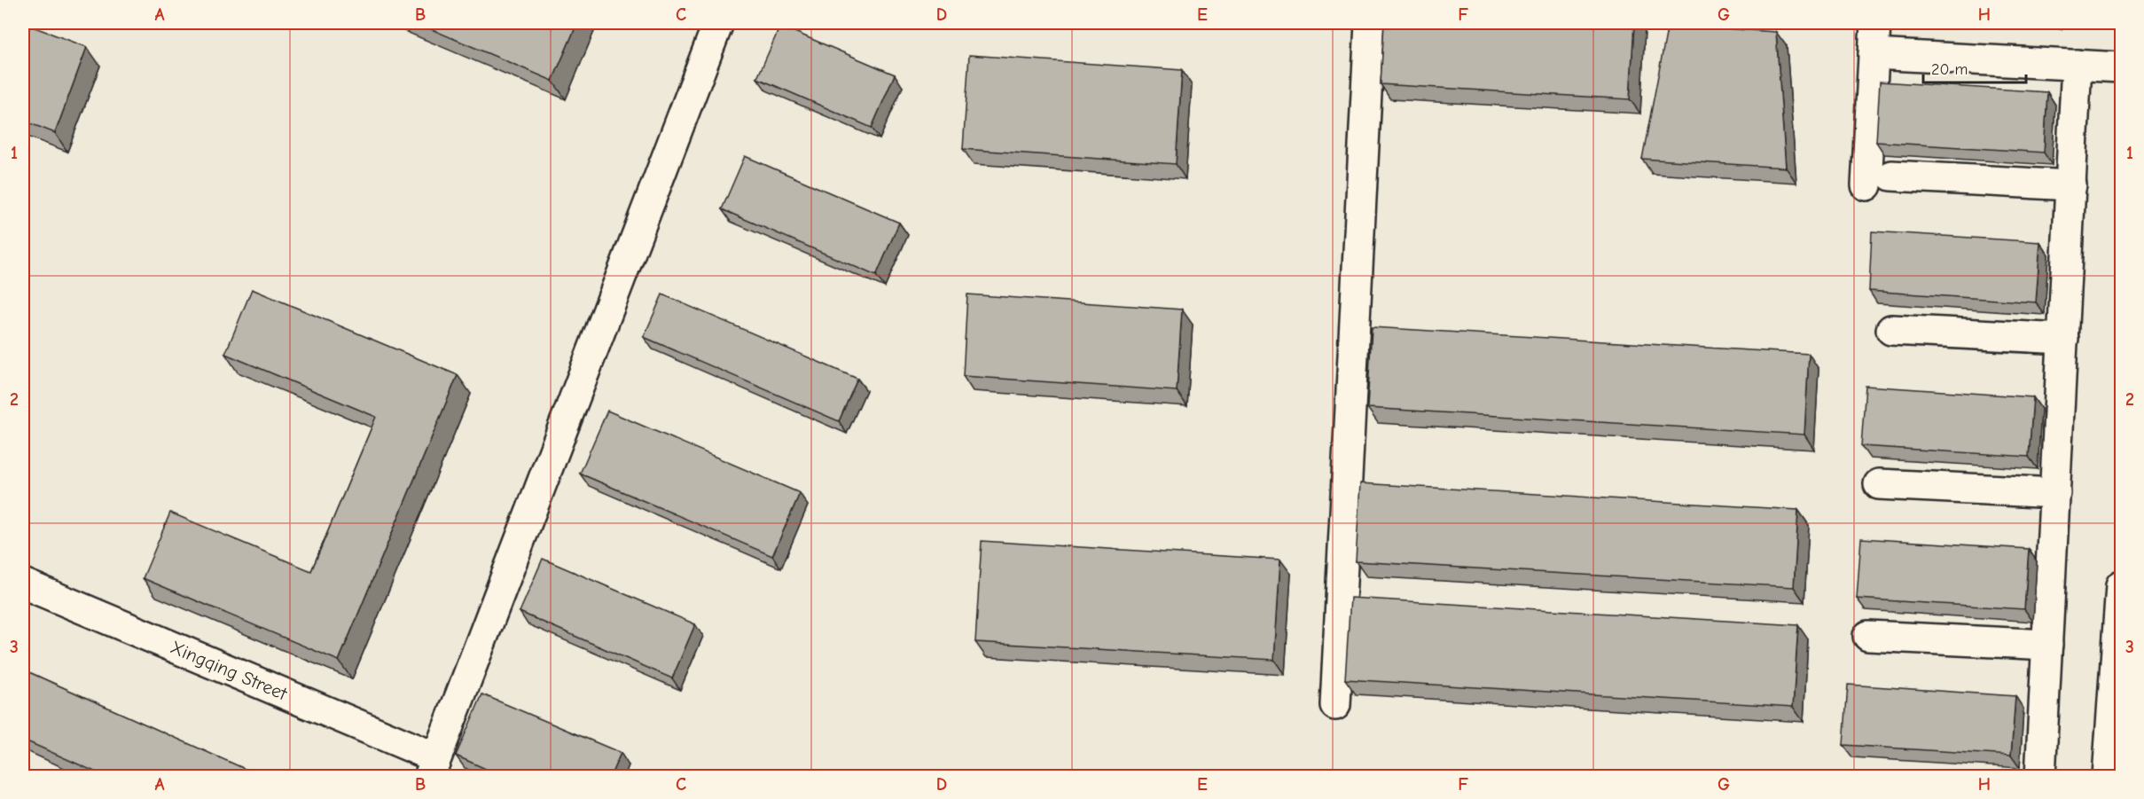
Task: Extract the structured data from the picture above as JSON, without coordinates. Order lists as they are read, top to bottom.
{
  "streets": {
    "street": ["Xingqing Street"]
  },
  "scale_bar": "20 m",
  "grid": {
    "columns": [
      "A",
      "B",
      "C",
      "D",
      "E",
      "F",
      "G",
      "H"
    ],
    "rows": ["1", "2", "3"]
  }
}
